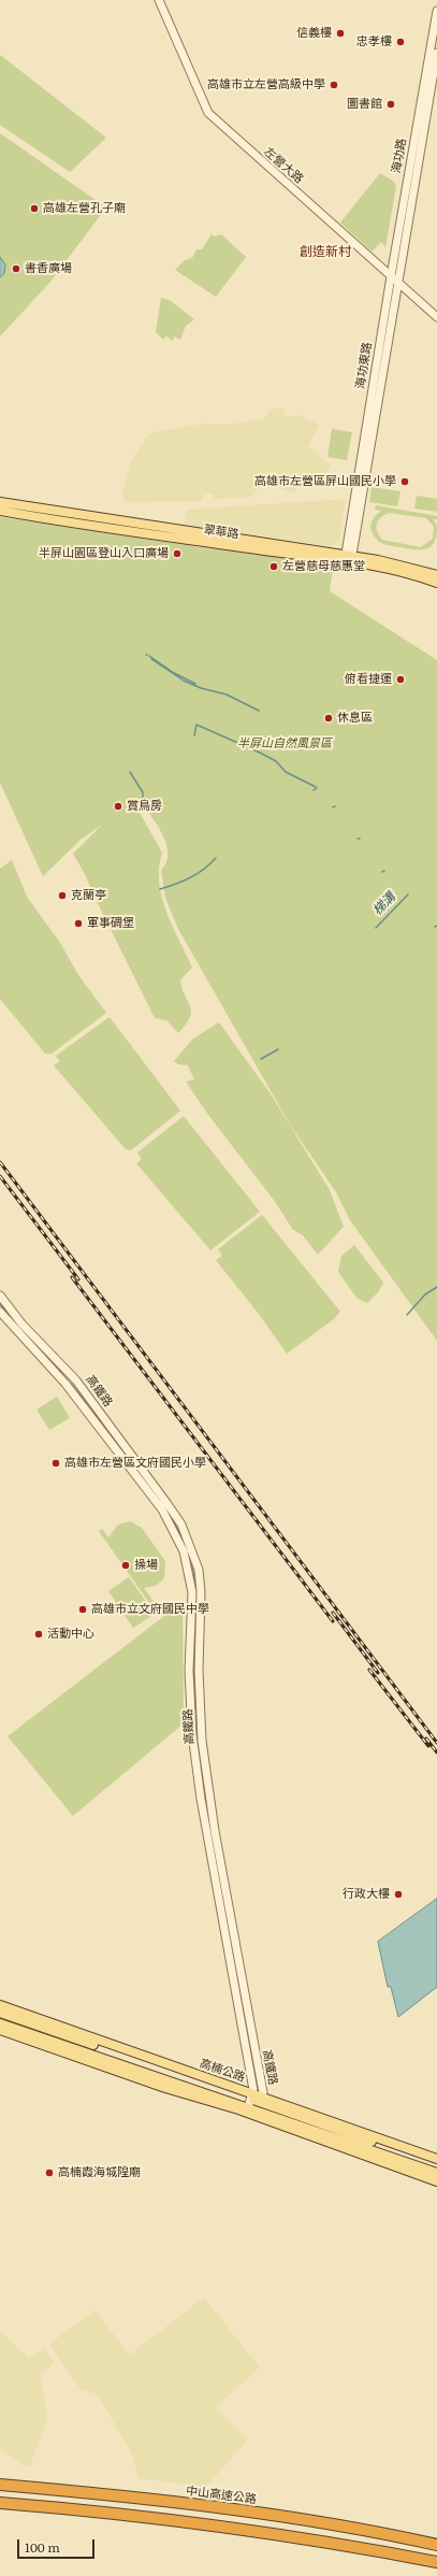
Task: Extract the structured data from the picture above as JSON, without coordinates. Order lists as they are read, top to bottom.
{
  "streets": {
    "highway": ["中山高速公路"],
    "main road": ["翠華路", "高楠公路"],
    "street": [
      "海功路",
      "左營大路",
      "海功東路",
      "高鐵路"
    ]
  },
  "crossings": [
    ["海功路", "左營大路"],
    ["海功路", "海功東路"],
    ["左營大路", "海功東路"],
    ["海功東路", "翠華路"],
    ["高鐵路", "高楠公路"]
  ],
  "districts": ["創造新村"],
  "water": ["梯溝"],
  "parks": ["半屏山自然風景區"],
  "places": [
    "信義樓",
    "忠孝樓",
    "高雄市立左營高級中學",
    "圖書館",
    "高雄左營孔子廟",
    "書香廣場",
    "高雄市左營區屏山國民小學",
    "半屏山園區登山入口廣場",
    "左營慈母慈惠堂",
    "俯看捷運",
    "休息區",
    "賞鳥房",
    "克蘭亭",
    "軍事碉堡",
    "高雄市左營區文府國民小學",
    "操場",
    "高雄市立文府國民中學",
    "活動中心",
    "行政大樓",
    "高楠霞海城隍廟"
  ],
  "scale_bar": "100 m"
}
